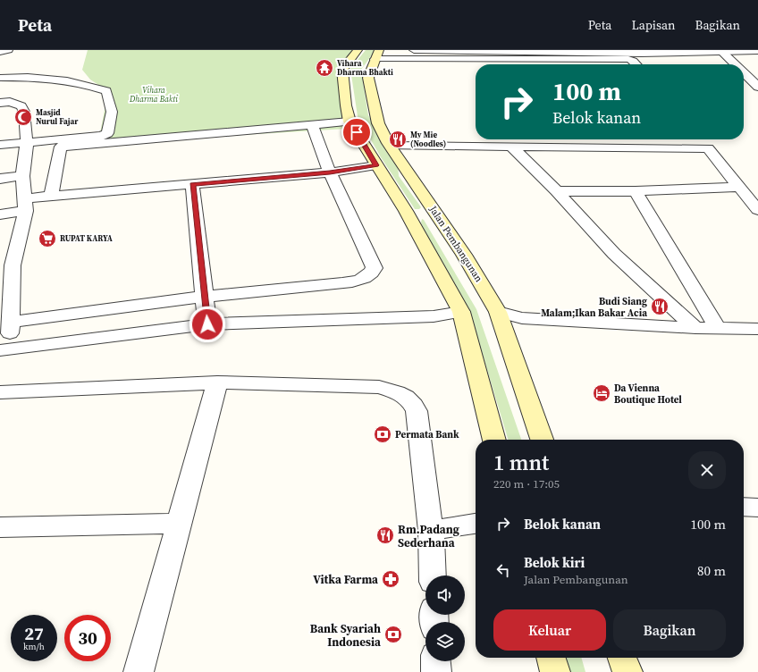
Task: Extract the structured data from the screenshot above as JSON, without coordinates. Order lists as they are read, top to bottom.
{
  "streets": {
    "main road": ["Jalan Pembangunan"]
  },
  "parks": ["Vihara Dharma Bakti"],
  "places": {
    "temple": ["Vihara Dharma Bhakti"],
    "mosque": ["Masjid Nurul Fajar"],
    "restaurant": ["My Mie (Noodles)", "Budi Siang Malam;Ikan Bakar Acia", "Rm.Padang Sederhana"],
    "supermarket": ["RUPAT KARYA"],
    "hotel": ["Da Vienna Boutique Hotel"],
    "bank": ["Permata Bank", "Bank Syariah Indonesia"],
    "pharmacy": ["Vitka Farma"]
  },
  "page": {
    "header": "Peta",
    "nav": ["Peta", "Lapisan", "Bagikan"],
    "turn": ["100 m", "Belok kanan"],
    "heading": ["1 mnt", "220 m · 17:05"],
    "list": [
      {
        "name": "Belok kanan",
        "value": "100 m"
      },
      {
        "name": "Belok kiri",
        "note": "Jalan Pembangunan",
        "value": "80 m"
      }
    ],
    "buttons": ["Keluar", "Bagikan"],
    "speed": "27 km/h",
    "limit": "30"
  }
}
